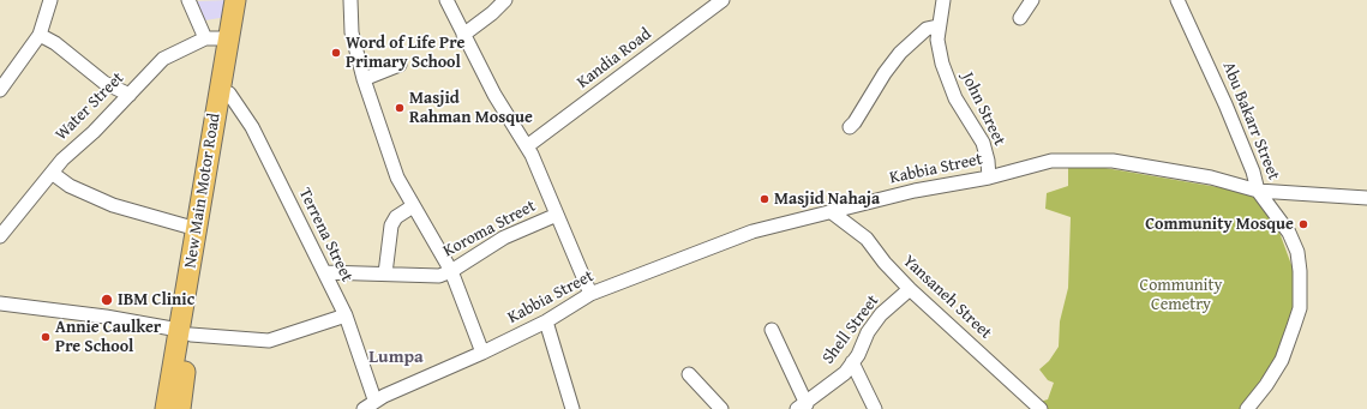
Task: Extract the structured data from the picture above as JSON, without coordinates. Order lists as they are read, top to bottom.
{
  "streets": {
    "highway": ["New Main Motor Road"],
    "street": [
      "Kandia Road",
      "Water Street",
      "John Street",
      "Abu Bakarr Street",
      "Kabbia Street",
      "Koroma Street",
      "Terrena Street",
      "Yansaneh Street",
      "Shell Street"
    ]
  },
  "crossings": [
    ["Water Street", "New Main Motor Road"],
    ["John Street", "Kabbia Street"],
    ["Abu Bakarr Street", "Kabbia Street"],
    ["Kabbia Street", "Terrena Street"],
    ["Kabbia Street", "Yansaneh Street"],
    ["New Main Motor Road", "Terrena Street"],
    ["Koroma Street", "Terrena Street"],
    ["Yansaneh Street", "Shell Street"]
  ],
  "districts": ["Lumpa"],
  "parks": ["Community Cemetry"],
  "places": [
    "Word of Life Pre Primary School",
    "Masjid Rahman Mosque",
    "Masjid Nahaja",
    "Community Mosque",
    "IBM Clinic",
    "Annie Caulker Pre School"
  ]
}
